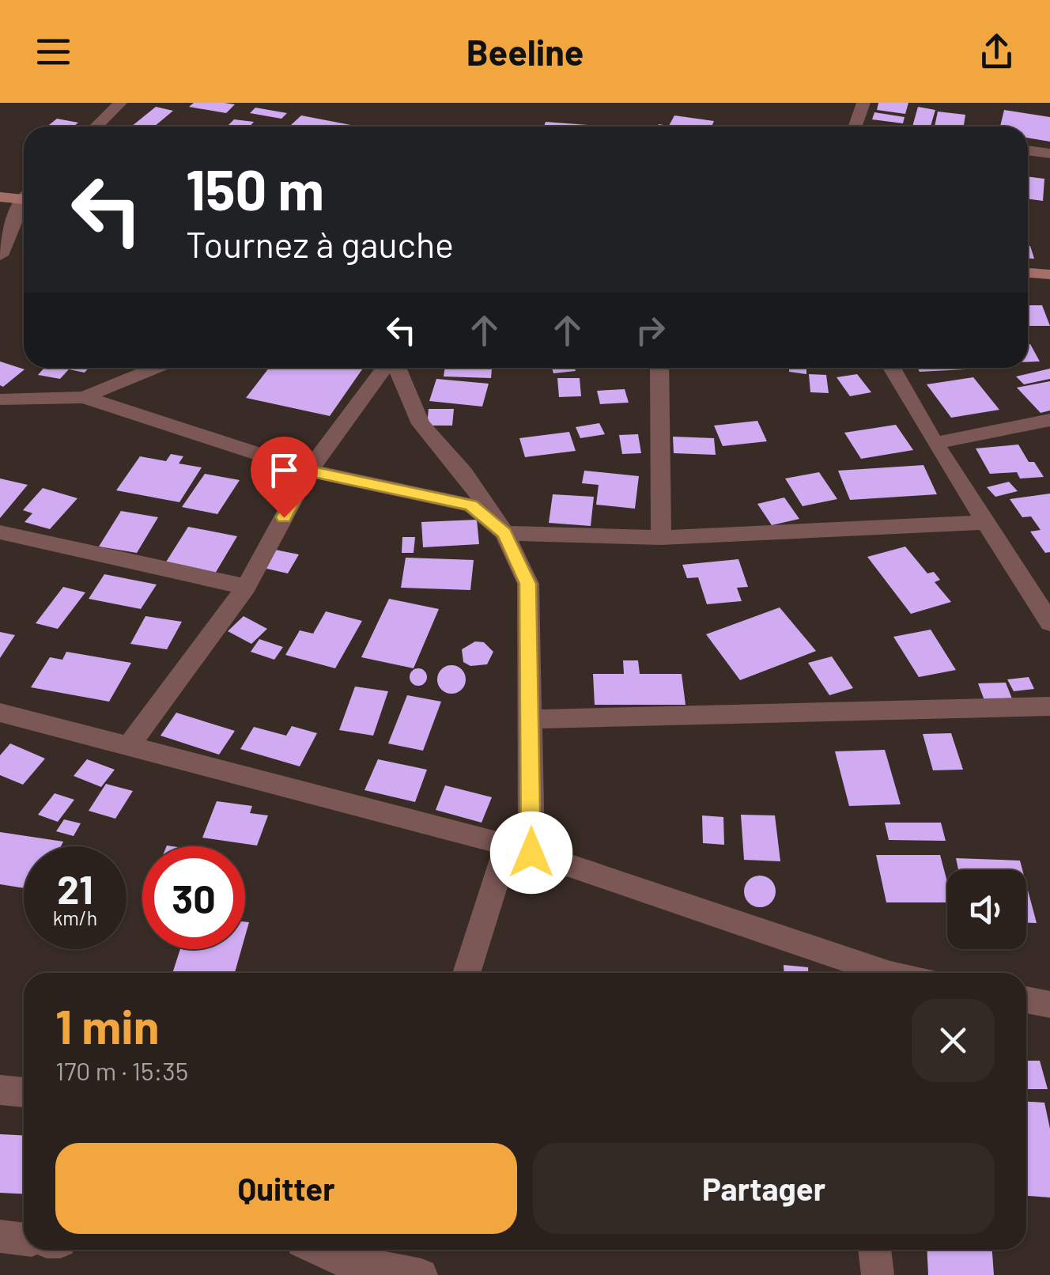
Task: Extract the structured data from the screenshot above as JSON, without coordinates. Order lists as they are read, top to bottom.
{
  "page": {
    "header": "Beeline",
    "turn": ["150 m", "Tournez à gauche"],
    "speed": "21 km/h",
    "limit": "30",
    "heading": ["1 min", "170 m · 15:35"],
    "buttons": ["Quitter", "Partager"]
  }
}
